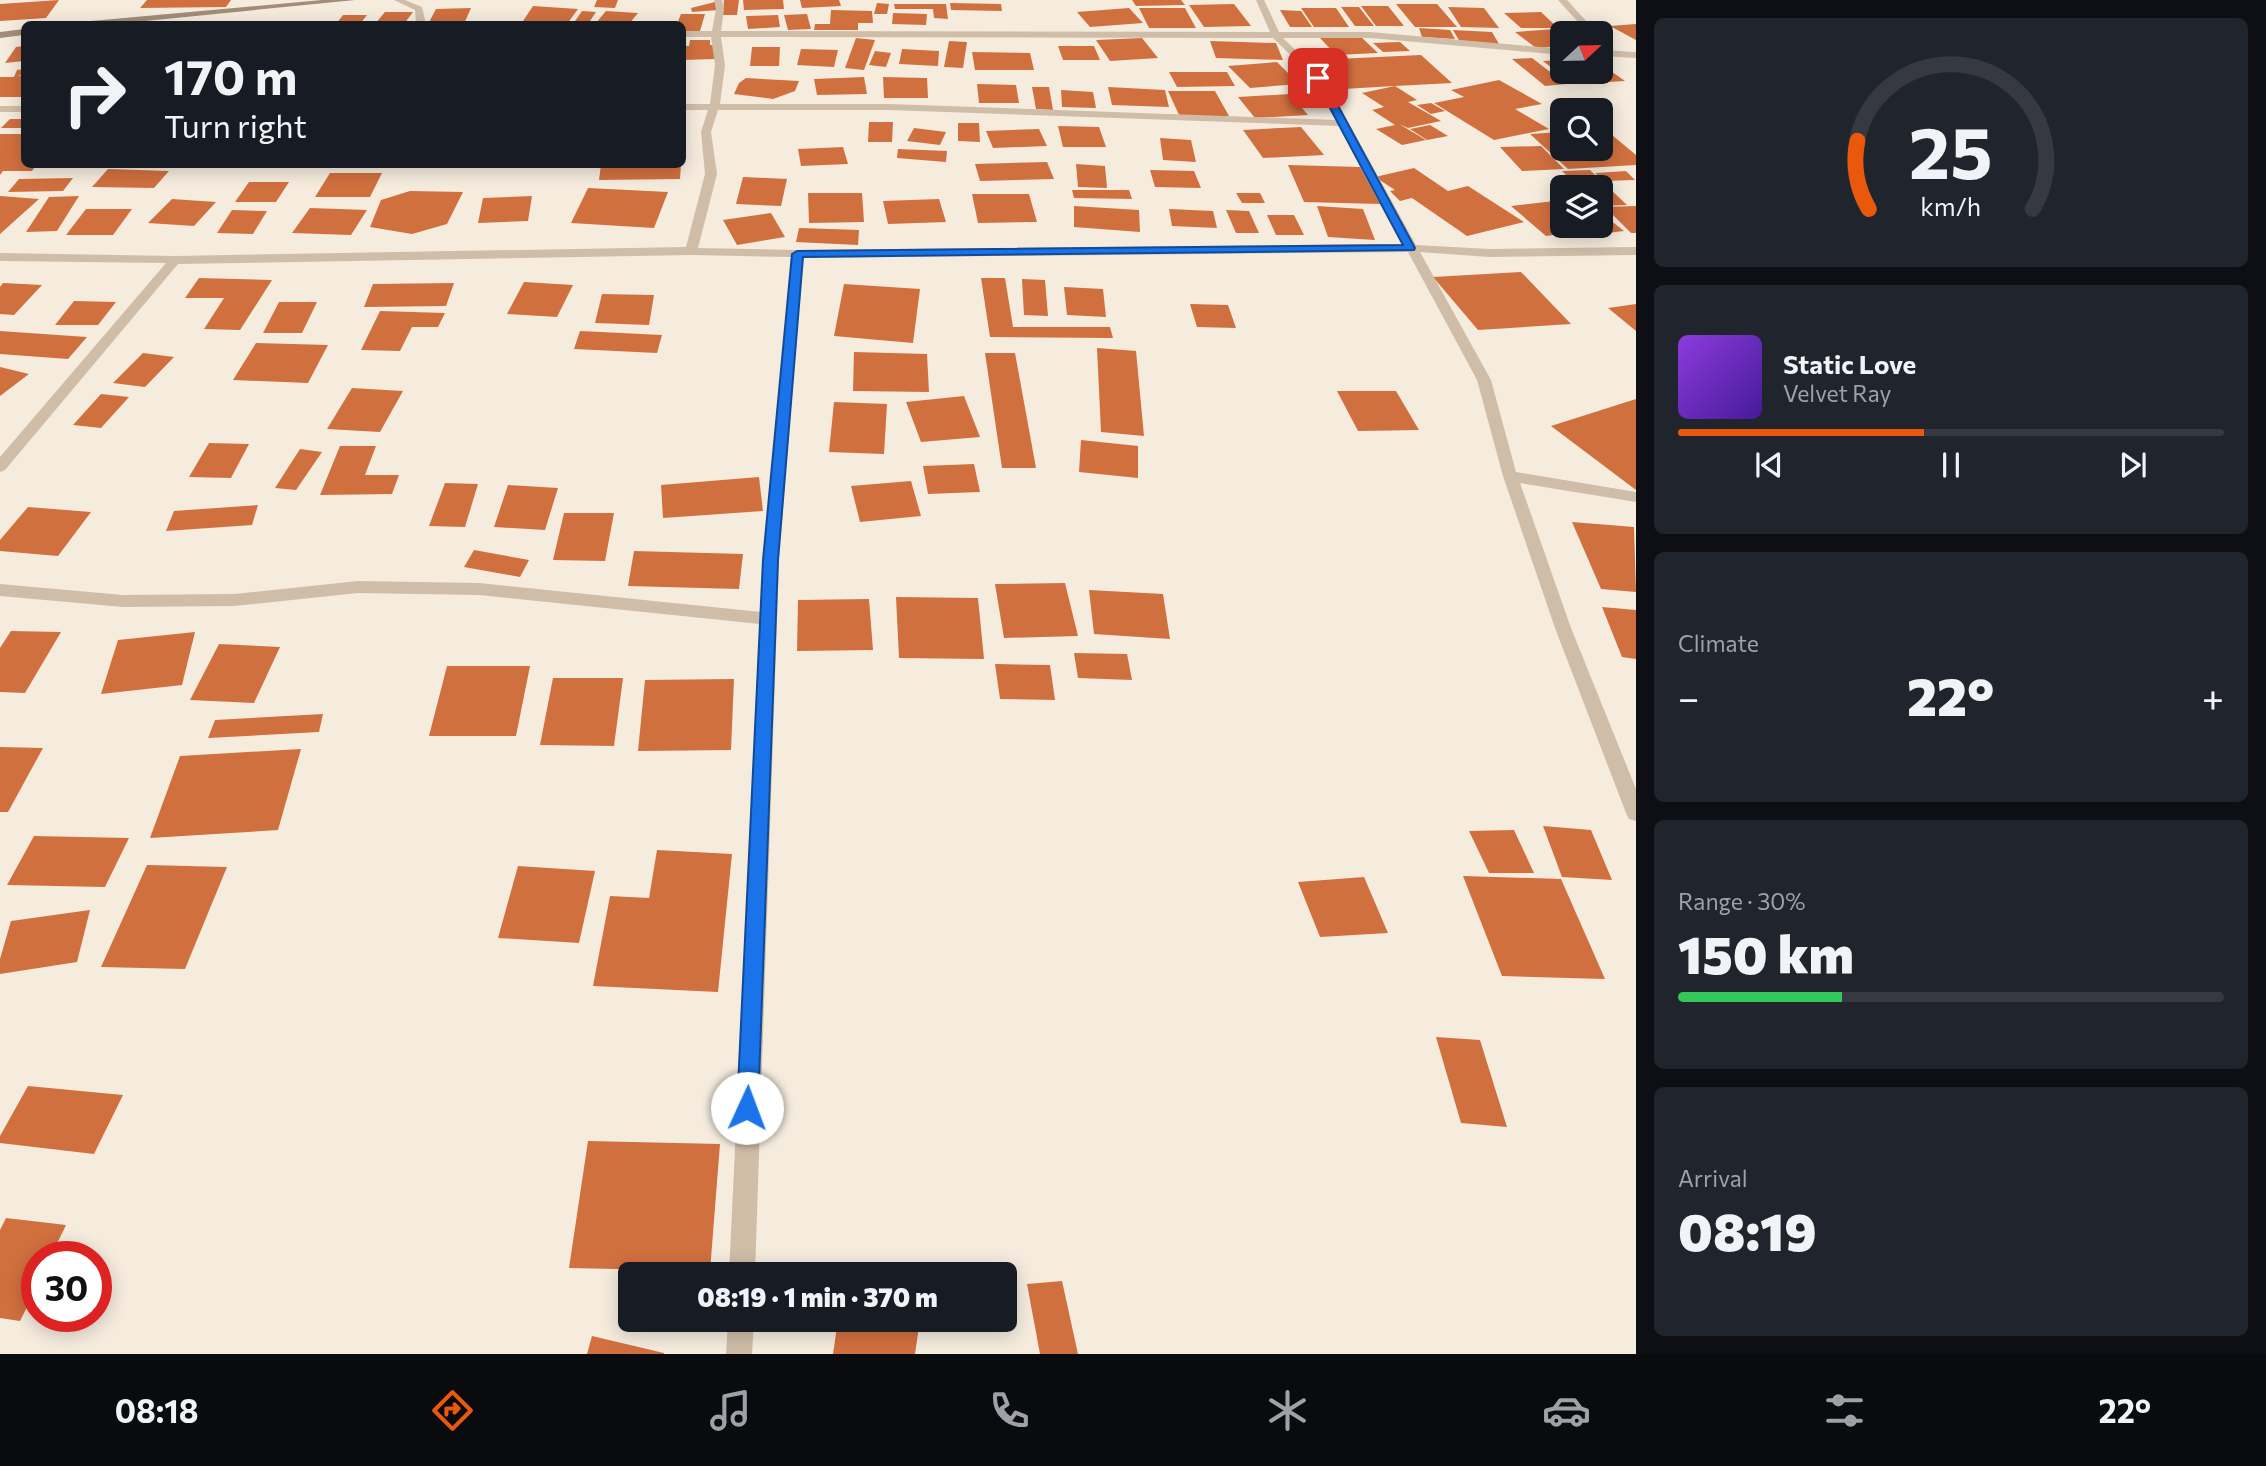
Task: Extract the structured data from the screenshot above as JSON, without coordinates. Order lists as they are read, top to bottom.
{
  "north": "right",
  "page": {
    "turn": ["170 m", "Turn right"],
    "song": ["Static Love", "Velvet Ray"],
    "tile": [
      "Climate",
      ["Range · 30%", "150 km"],
      ["Arrival", "08:19"]
    ],
    "heat": ["−", "22°", "+"],
    "limit": "30",
    "trip": "08:19 · 1 min · 370 m",
    "tabs": ["08:18", "22°"],
    "gauge": ["25", "km/h"]
  }
}
